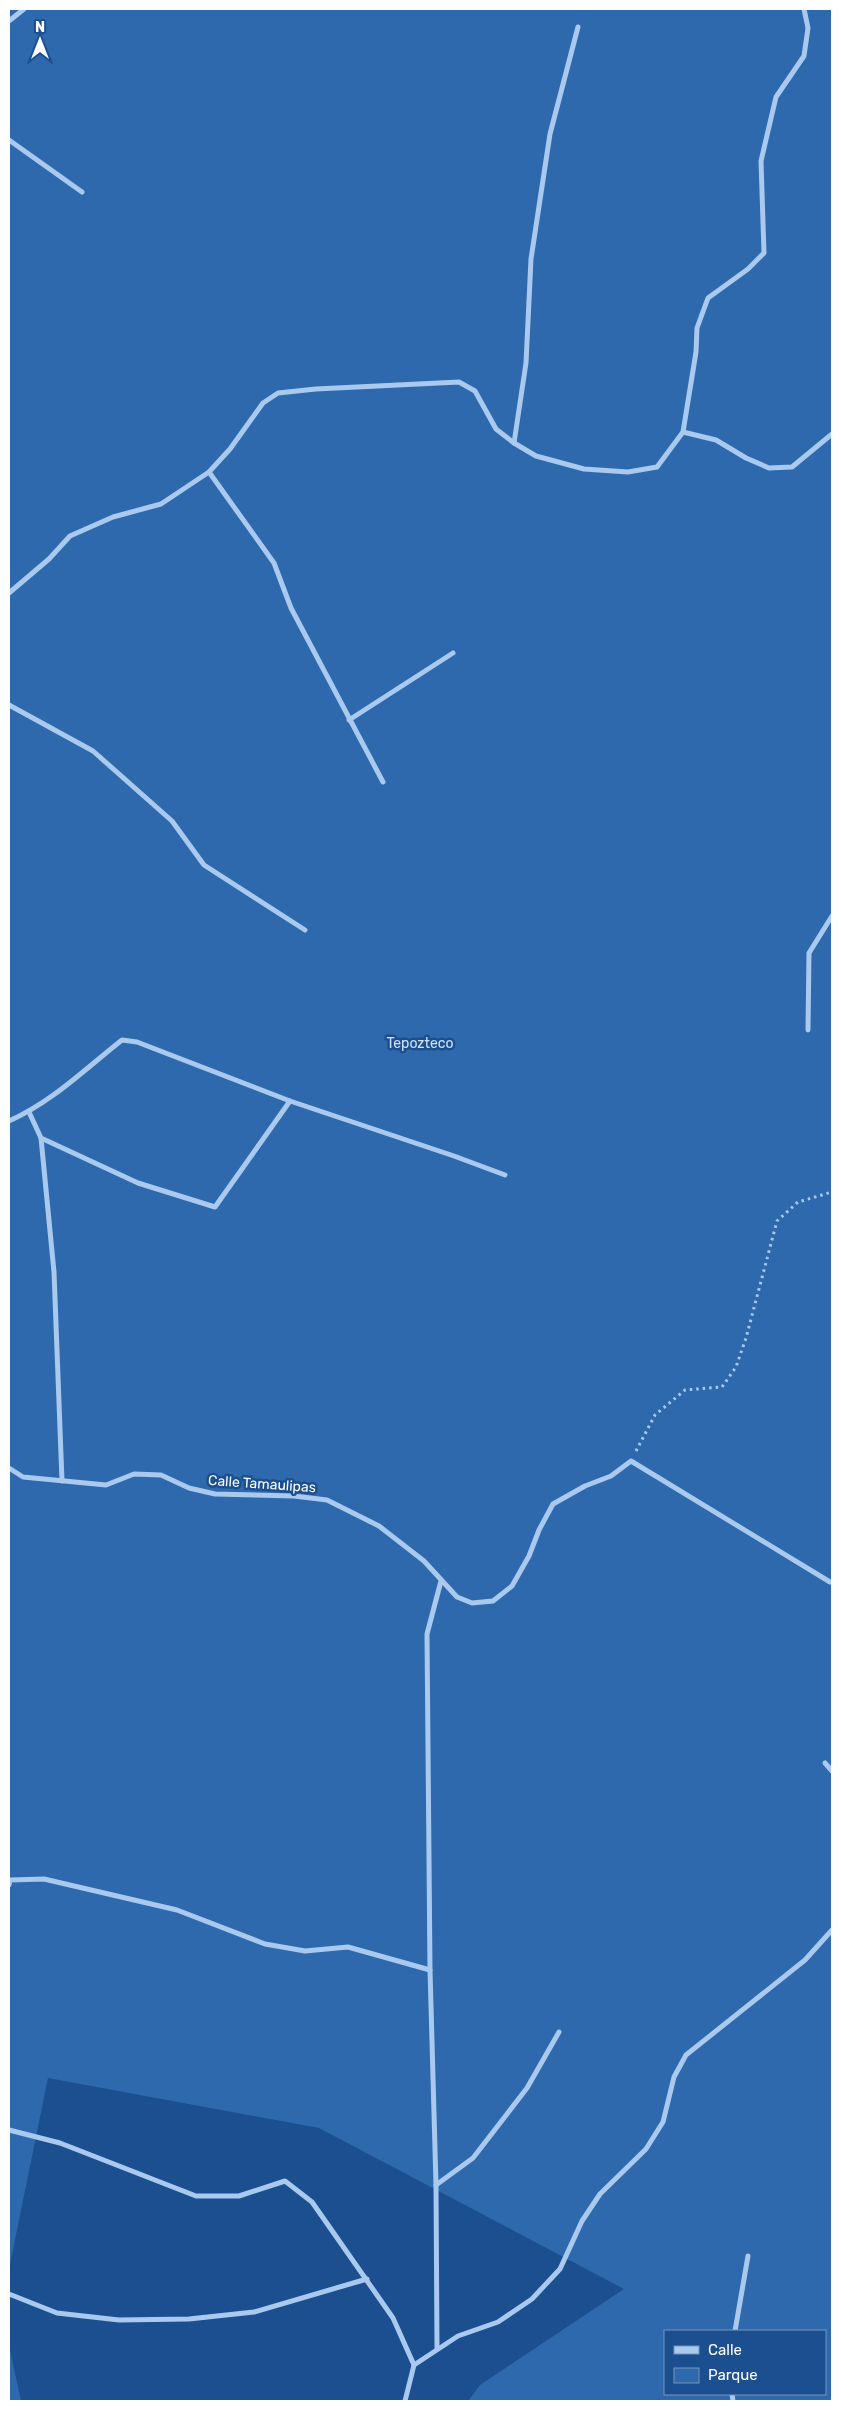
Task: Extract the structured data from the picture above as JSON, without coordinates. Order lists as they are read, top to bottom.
{
  "streets": {
    "street": ["Calle Tamaulipas"]
  },
  "parks": ["Tepozteco"],
  "legend": ["Calle", "Parque"],
  "north": "top"
}
